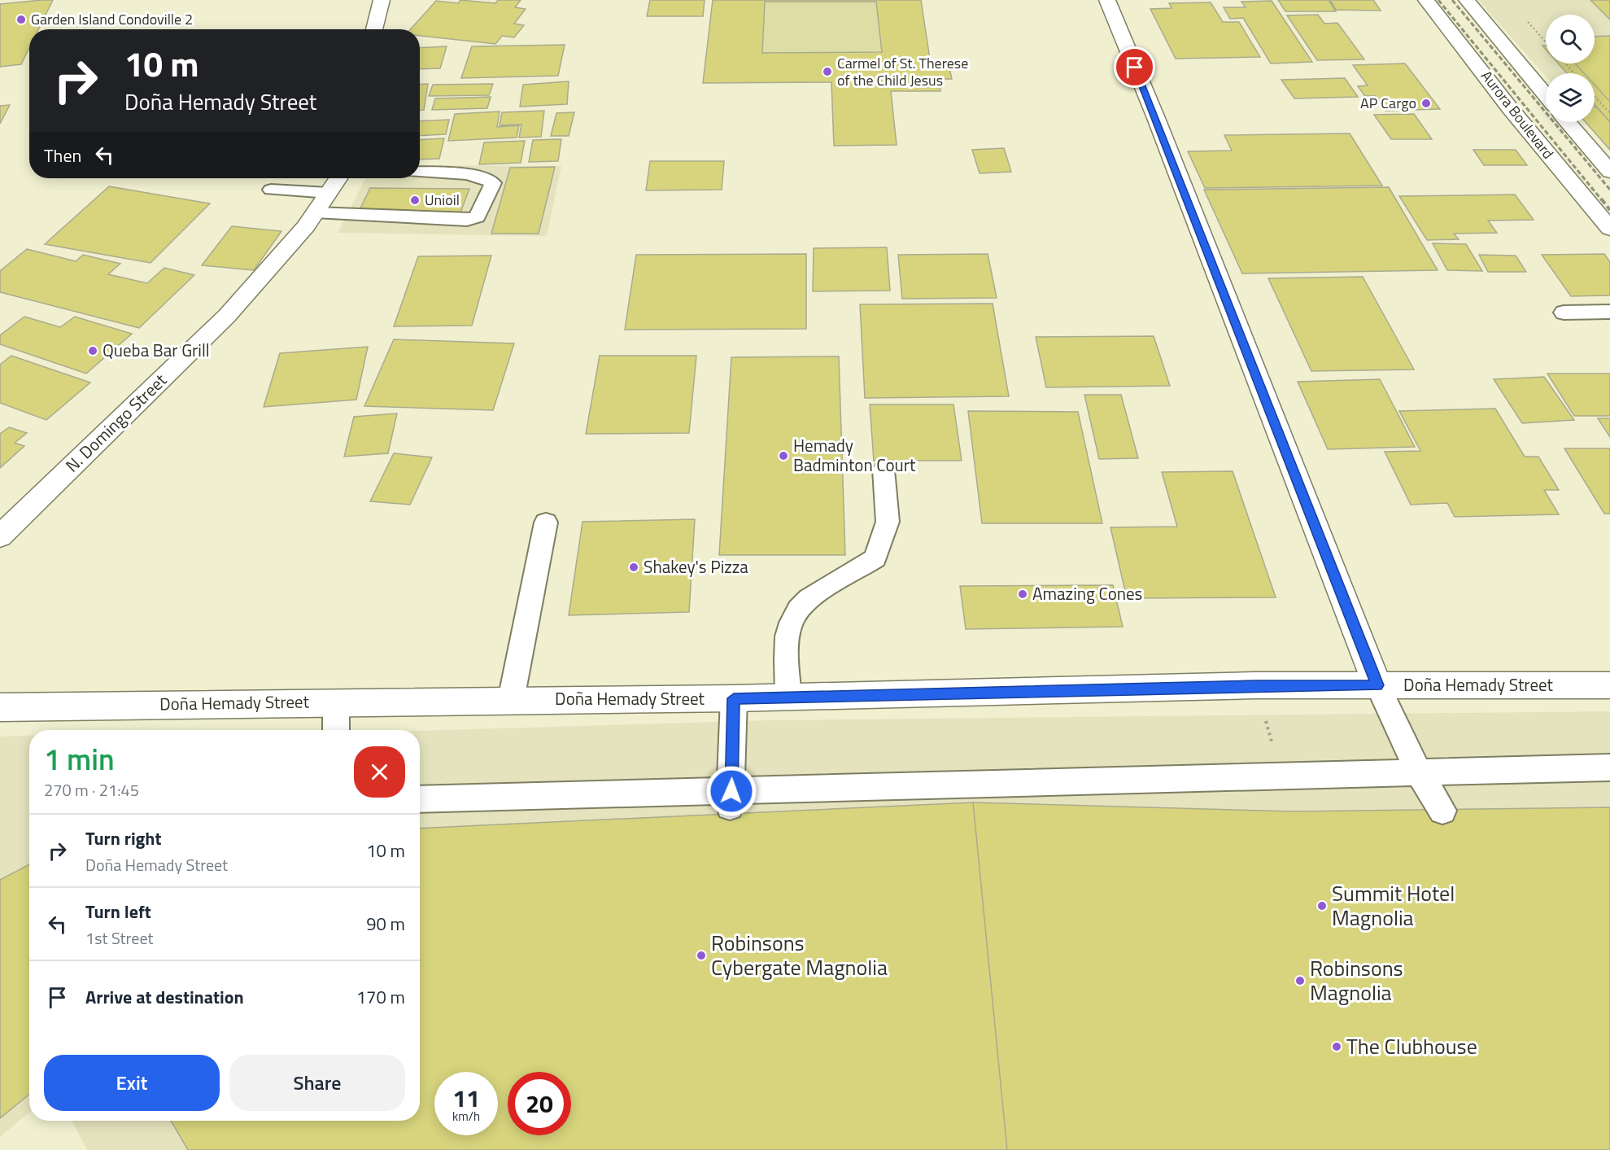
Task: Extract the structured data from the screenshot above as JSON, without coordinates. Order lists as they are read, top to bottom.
{
  "streets": {
    "main road": ["Aurora Boulevard", "N. Domingo Street", "Doña Hemady Street"]
  },
  "places": [
    "Garden Island Condoville 2",
    "Carmel of St. Therese of the Child Jesus",
    "AP Cargo",
    "Unioil",
    "Queba Bar Grill",
    "Hemady Badminton Court",
    "Shakey's Pizza",
    "Amazing Cones",
    "Summit Hotel Magnolia",
    "Robinsons Cybergate Magnolia",
    "Robinsons Magnolia",
    "The Clubhouse"
  ],
  "page": {
    "turn": ["10 m", "Doña Hemady Street"],
    "then": "Then",
    "heading": ["1 min", "270 m · 21:45"],
    "list": [
      {
        "name": "Turn right",
        "note": "Doña Hemady Street",
        "value": "10 m"
      },
      {
        "name": "Turn left",
        "note": "1st Street",
        "value": "90 m"
      },
      {
        "name": "Arrive at destination",
        "value": "170 m"
      }
    ],
    "buttons": ["Exit", "Share"],
    "speed": "11 km/h",
    "limit": "20"
  }
}
